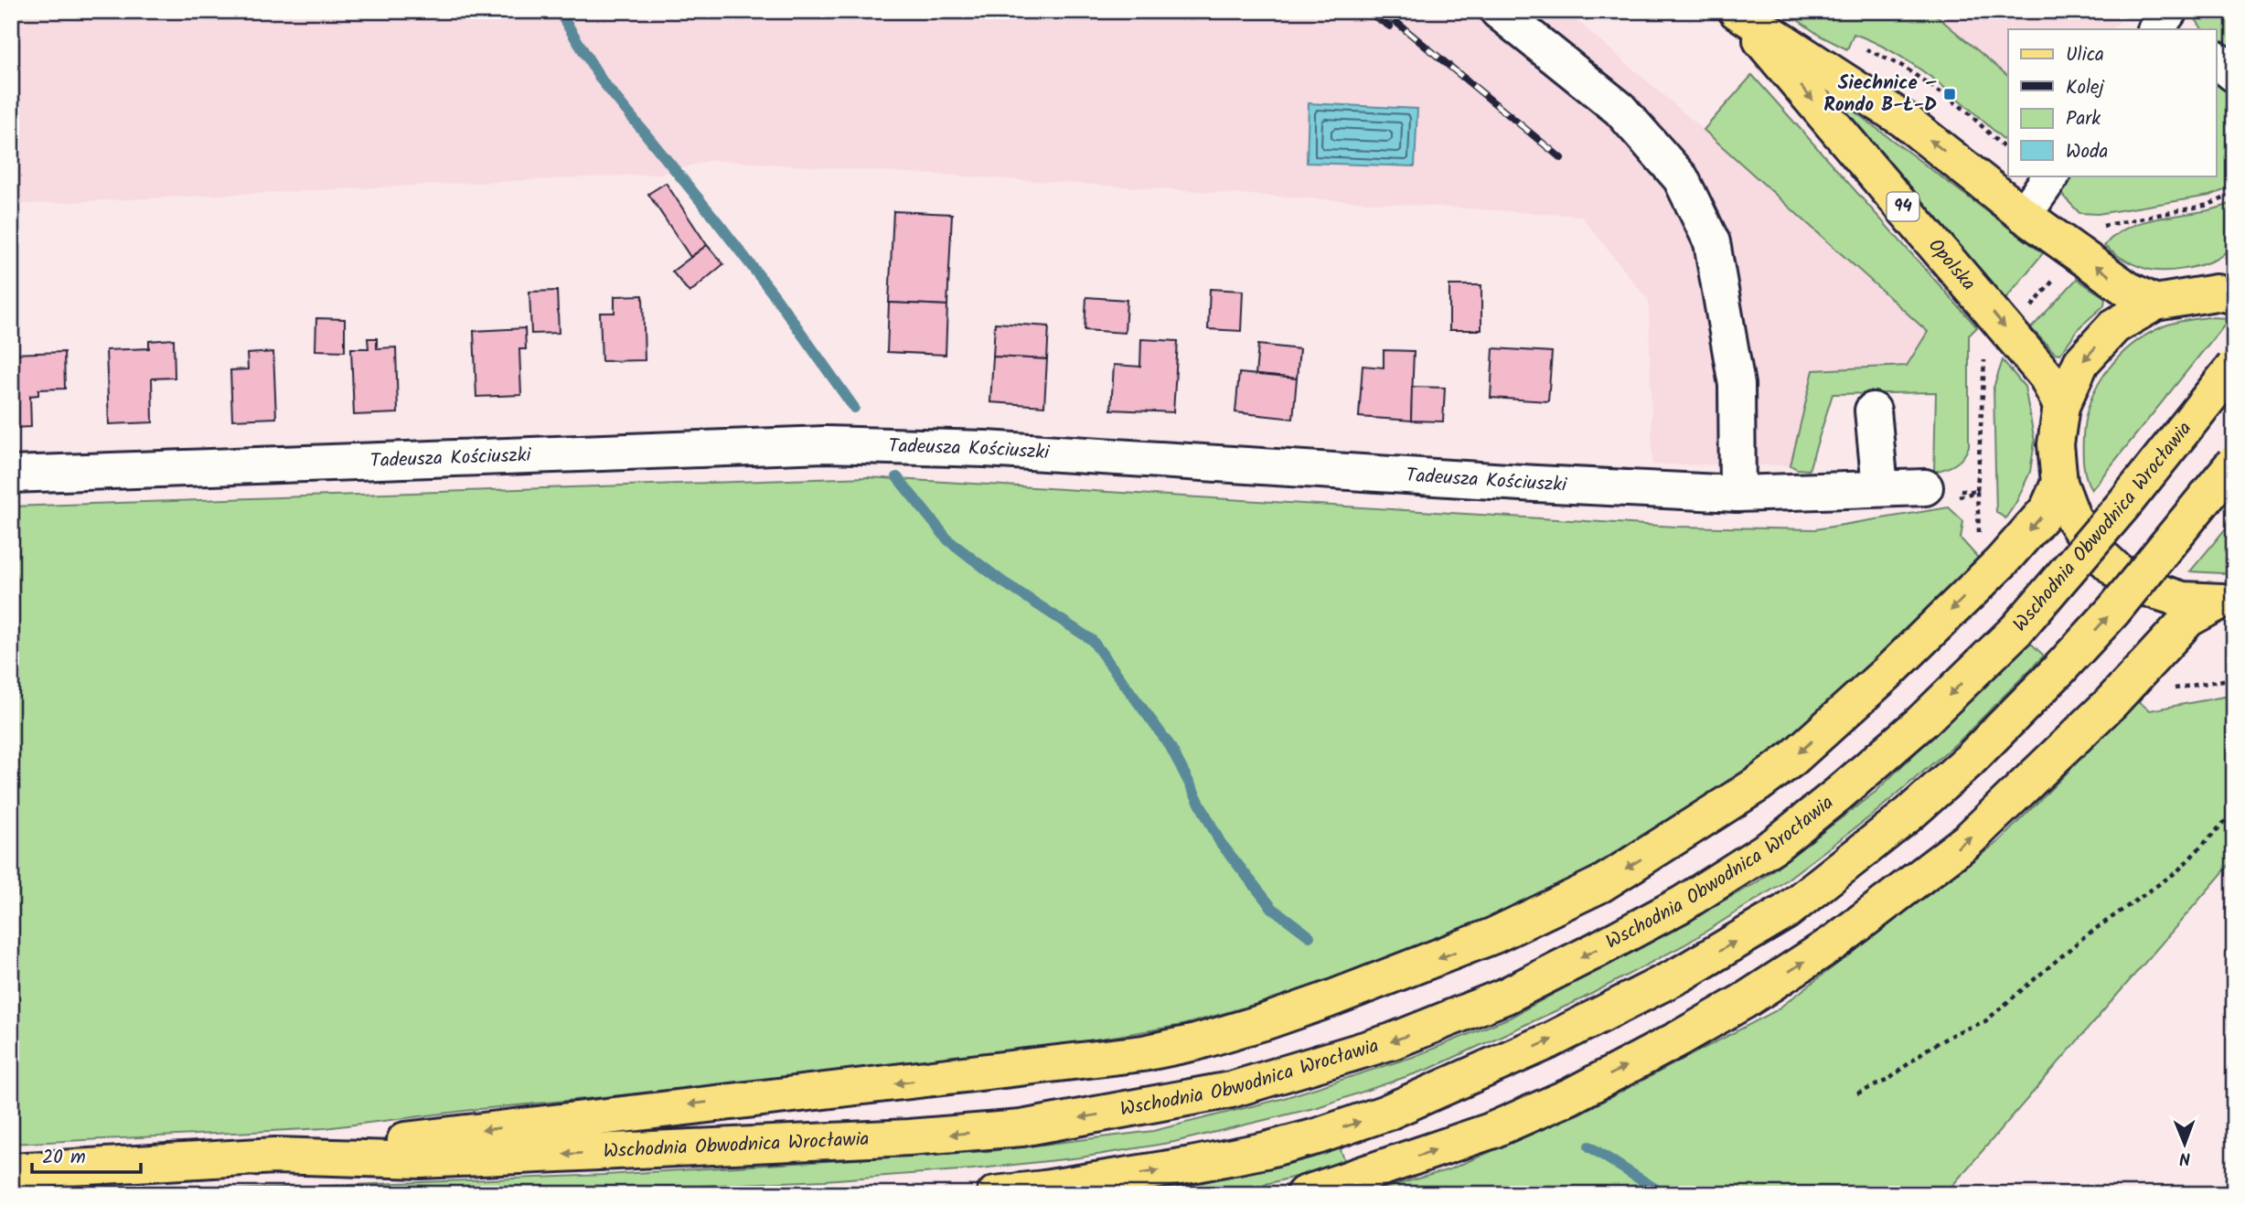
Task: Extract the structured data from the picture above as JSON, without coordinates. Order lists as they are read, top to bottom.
{
  "streets": {
    "main road": ["94", "Opolska", "Wschodnia Obwodnica Wrocławia"],
    "street": ["Tadeusza Kościuszki"]
  },
  "places": {
    "transit": ["Siechnice – Rondo B-Ł-D"]
  },
  "legend": [
    "Ulica",
    "Kolej",
    "Park",
    "Woda"
  ],
  "scale_bar": "20 m",
  "north": "bottom"
}
